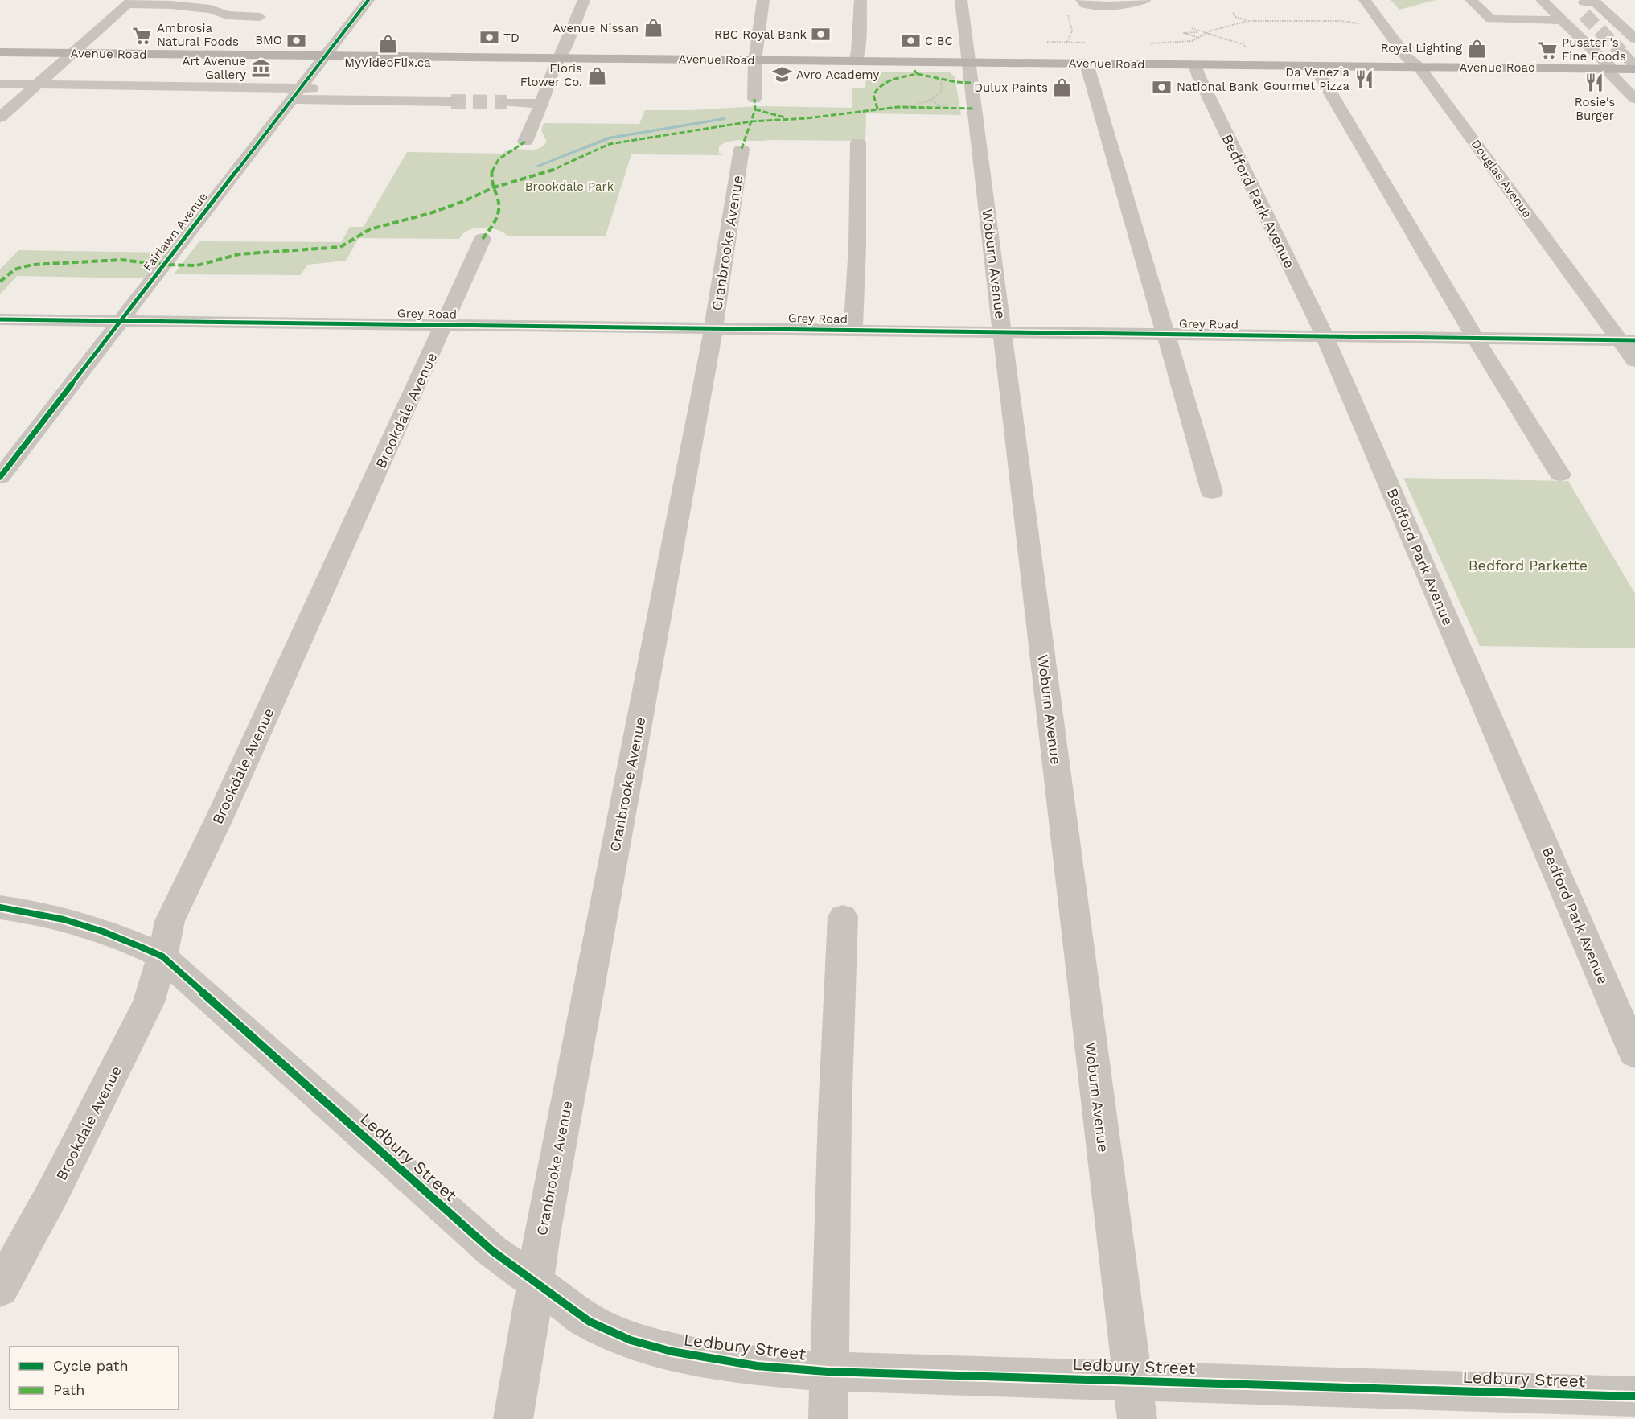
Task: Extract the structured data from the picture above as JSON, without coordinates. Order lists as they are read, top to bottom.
{
  "streets": {
    "main road": ["Avenue Road"],
    "street": [
      "Douglas Avenue",
      "Bedford Park Avenue",
      "Fairlawn Avenue",
      "Cranbrooke Avenue",
      "Woburn Avenue",
      "Grey Road",
      "Brookdale Avenue",
      "Ledbury Street"
    ]
  },
  "crossings": [
    ["Avenue Road", "Douglas Avenue"],
    ["Avenue Road", "Bedford Park Avenue"],
    ["Avenue Road", "Fairlawn Avenue"],
    ["Avenue Road", "Woburn Avenue"],
    ["Douglas Avenue", "Grey Road"],
    ["Bedford Park Avenue", "Grey Road"],
    ["Fairlawn Avenue", "Grey Road"],
    ["Cranbrooke Avenue", "Grey Road"],
    ["Cranbrooke Avenue", "Ledbury Street"],
    ["Woburn Avenue", "Grey Road"],
    ["Woburn Avenue", "Ledbury Street"],
    ["Grey Road", "Brookdale Avenue"],
    ["Brookdale Avenue", "Ledbury Street"]
  ],
  "parks": ["Brookdale Park", "Bedford Parkette"],
  "places": {
    "shop": [
      "Avenue Nissan",
      "MyVideoFlix.ca",
      "Royal Lighting",
      "Floris Flower Co.",
      "Dulux Paints"
    ],
    "bank": [
      "RBC Royal Bank",
      "TD",
      "BMO",
      "CIBC",
      "National Bank"
    ],
    "supermarket": ["Ambrosia Natural Foods", "Pusateri's Fine Foods"],
    "museum": ["Art Avenue Gallery"],
    "school or university": ["Avro Academy"],
    "restaurant": ["Da Venezia Gourmet Pizza", "Rosie's Burger"]
  },
  "legend": ["Cycle path", "Path"]
}
